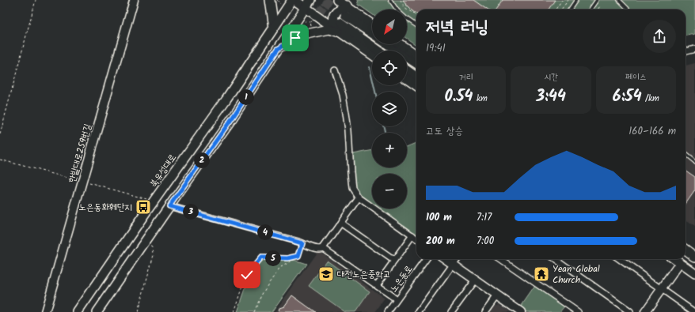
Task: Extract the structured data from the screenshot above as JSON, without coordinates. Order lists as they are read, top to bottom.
{
  "streets": {
    "main road": ["북유성대로"],
    "street": ["한밭대로259번길", "노은동로"]
  },
  "places": {
    "bus stop": ["노은동화훼단지"],
    "school or university": ["대전노은중학교"],
    "temple": ["Yean Global Church"]
  },
  "north": "bottom left",
  "page": {
    "map_buttons": ["+", "−"],
    "heading": ["저녁 러닝", "19:41"],
    "stats": [
      ["거리", "0.54 km"],
      ["시간", "3:44"],
      ["페이스", "6:54 /km"]
    ],
    "pins": [
      "1",
      "2",
      "3",
      "4",
      "5"
    ],
    "chart": ["고도 상승", "160–166 m"],
    "list": [
      {
        "name": "100 m",
        "note": "7:17"
      },
      {
        "name": "200 m",
        "note": "7:00"
      }
    ]
  }
}
